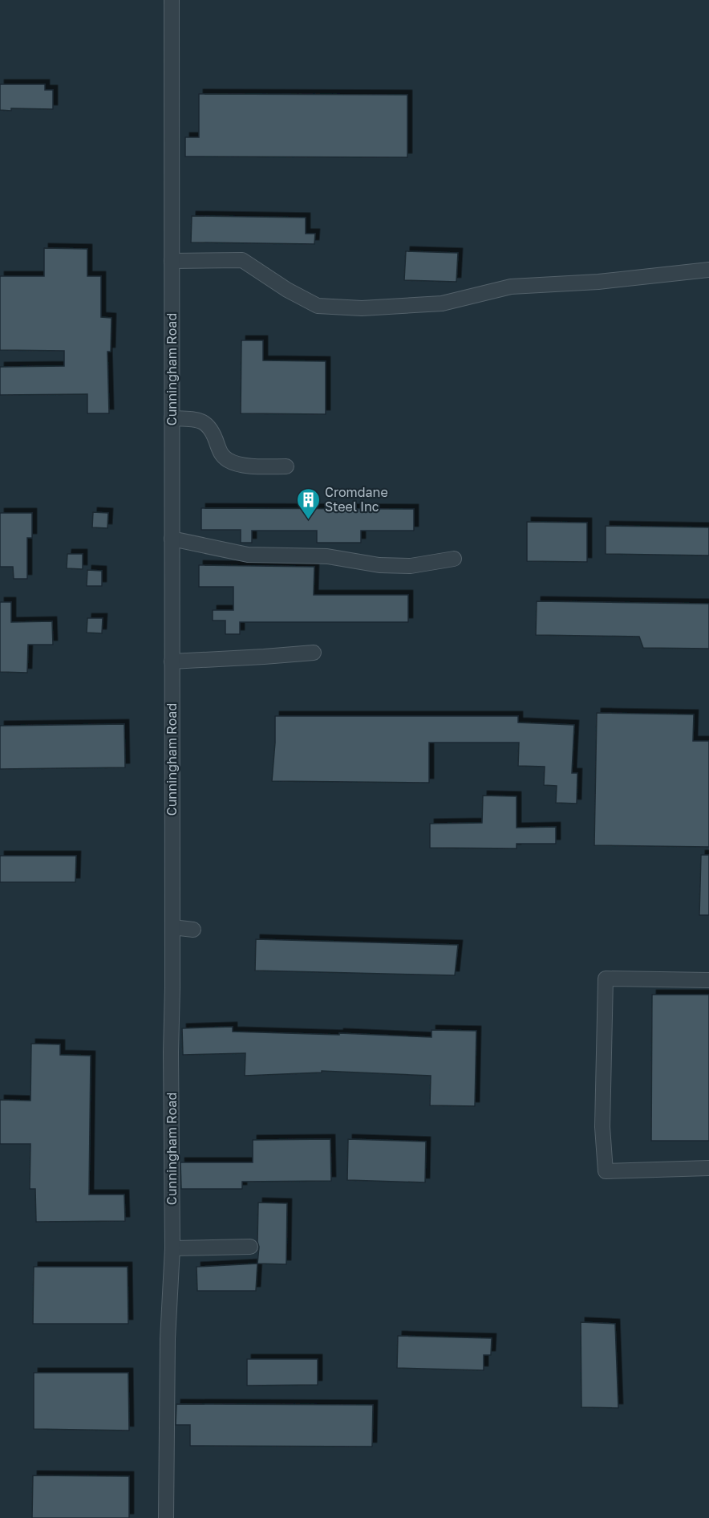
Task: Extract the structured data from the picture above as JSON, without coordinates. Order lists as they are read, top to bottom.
{
  "streets": {
    "street": ["Cunningham Road"]
  },
  "places": {
    "building": ["Cromdane Steel Inc"]
  }
}
